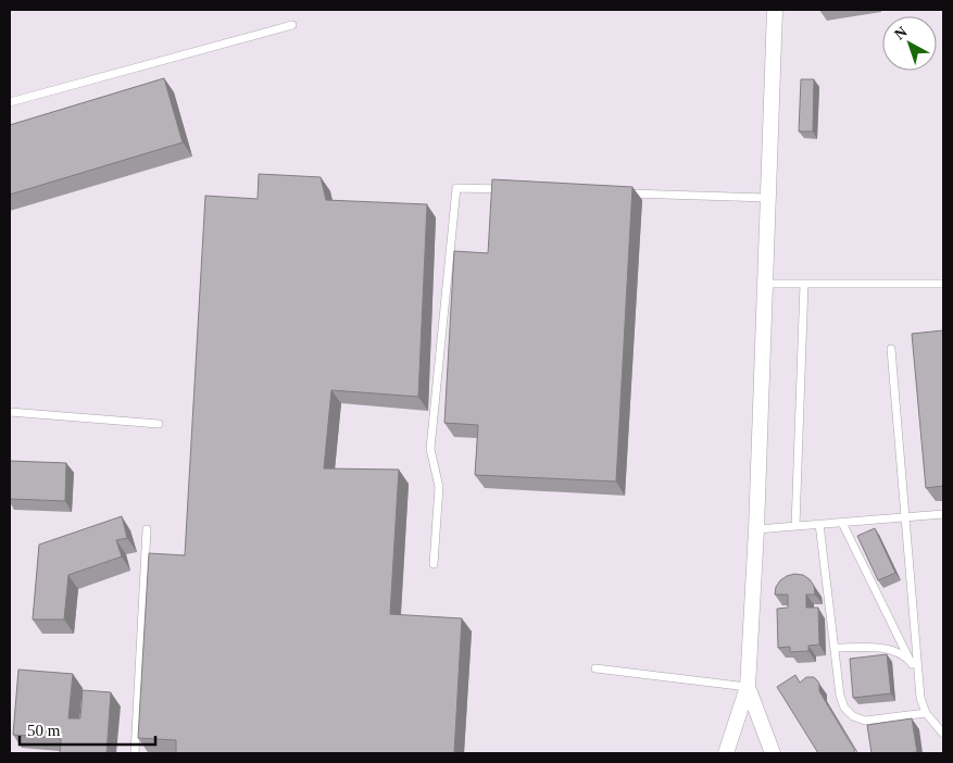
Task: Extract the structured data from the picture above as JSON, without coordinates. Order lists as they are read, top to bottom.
{
  "scale_bar": "50 m",
  "north": "top left"
}
